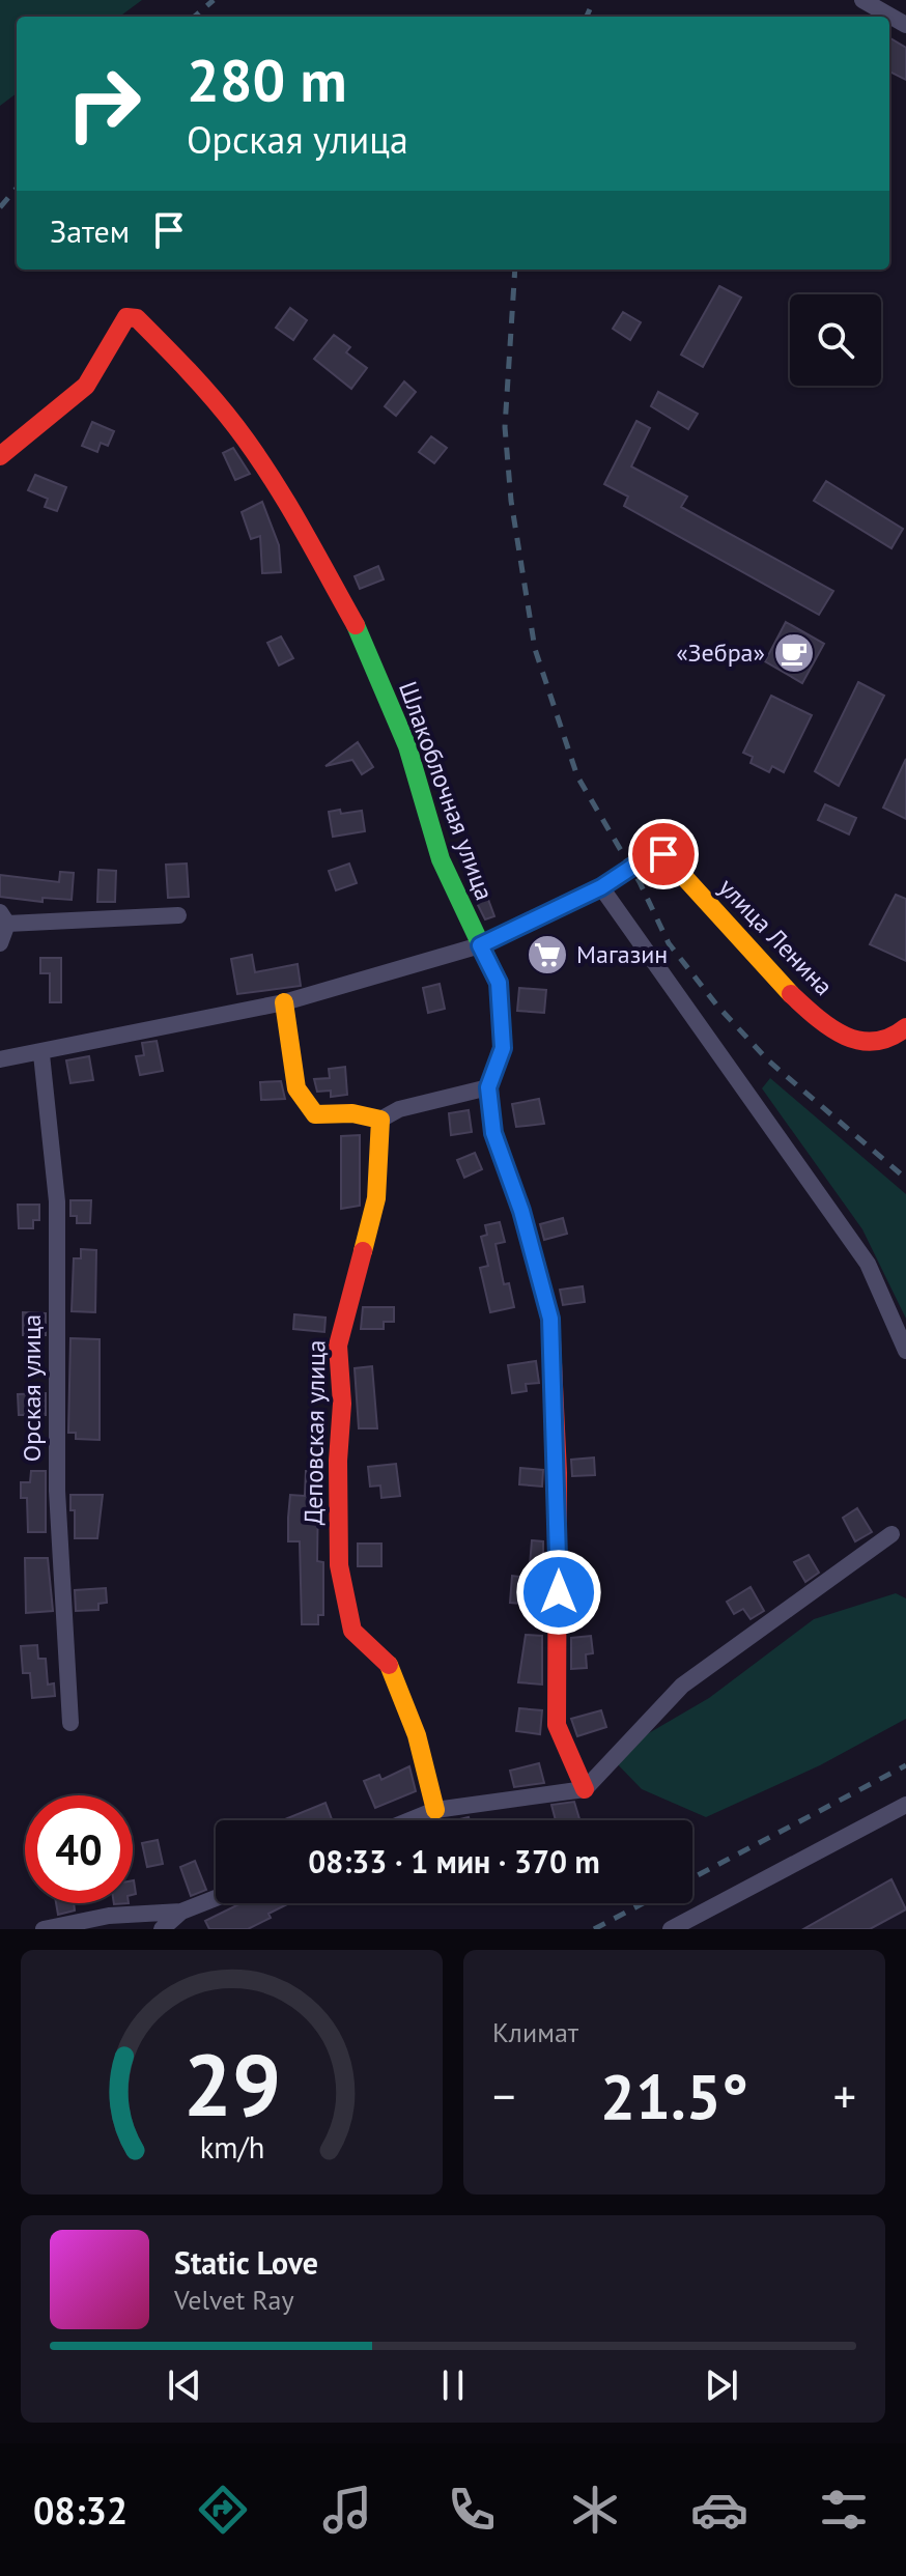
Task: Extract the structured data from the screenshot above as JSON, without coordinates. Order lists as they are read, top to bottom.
{
  "streets": {
    "street": [
      "Шлакоблочная улица",
      "улица Ленина",
      "Орская улица",
      "Деповская улица"
    ]
  },
  "places": {
    "cafe": ["«Зебра»"],
    "supermarket": ["Магазин"]
  },
  "page": {
    "turn": ["280 m", "Орская улица"],
    "then": "Затем",
    "limit": "40",
    "trip": "08:33 · 1 мин · 370 m",
    "tile": "Климат",
    "heat": ["−", "21.5°", "+"],
    "song": ["Static Love", "Velvet Ray"],
    "tabs": "08:32",
    "gauge": ["29", "km/h"]
  }
}
